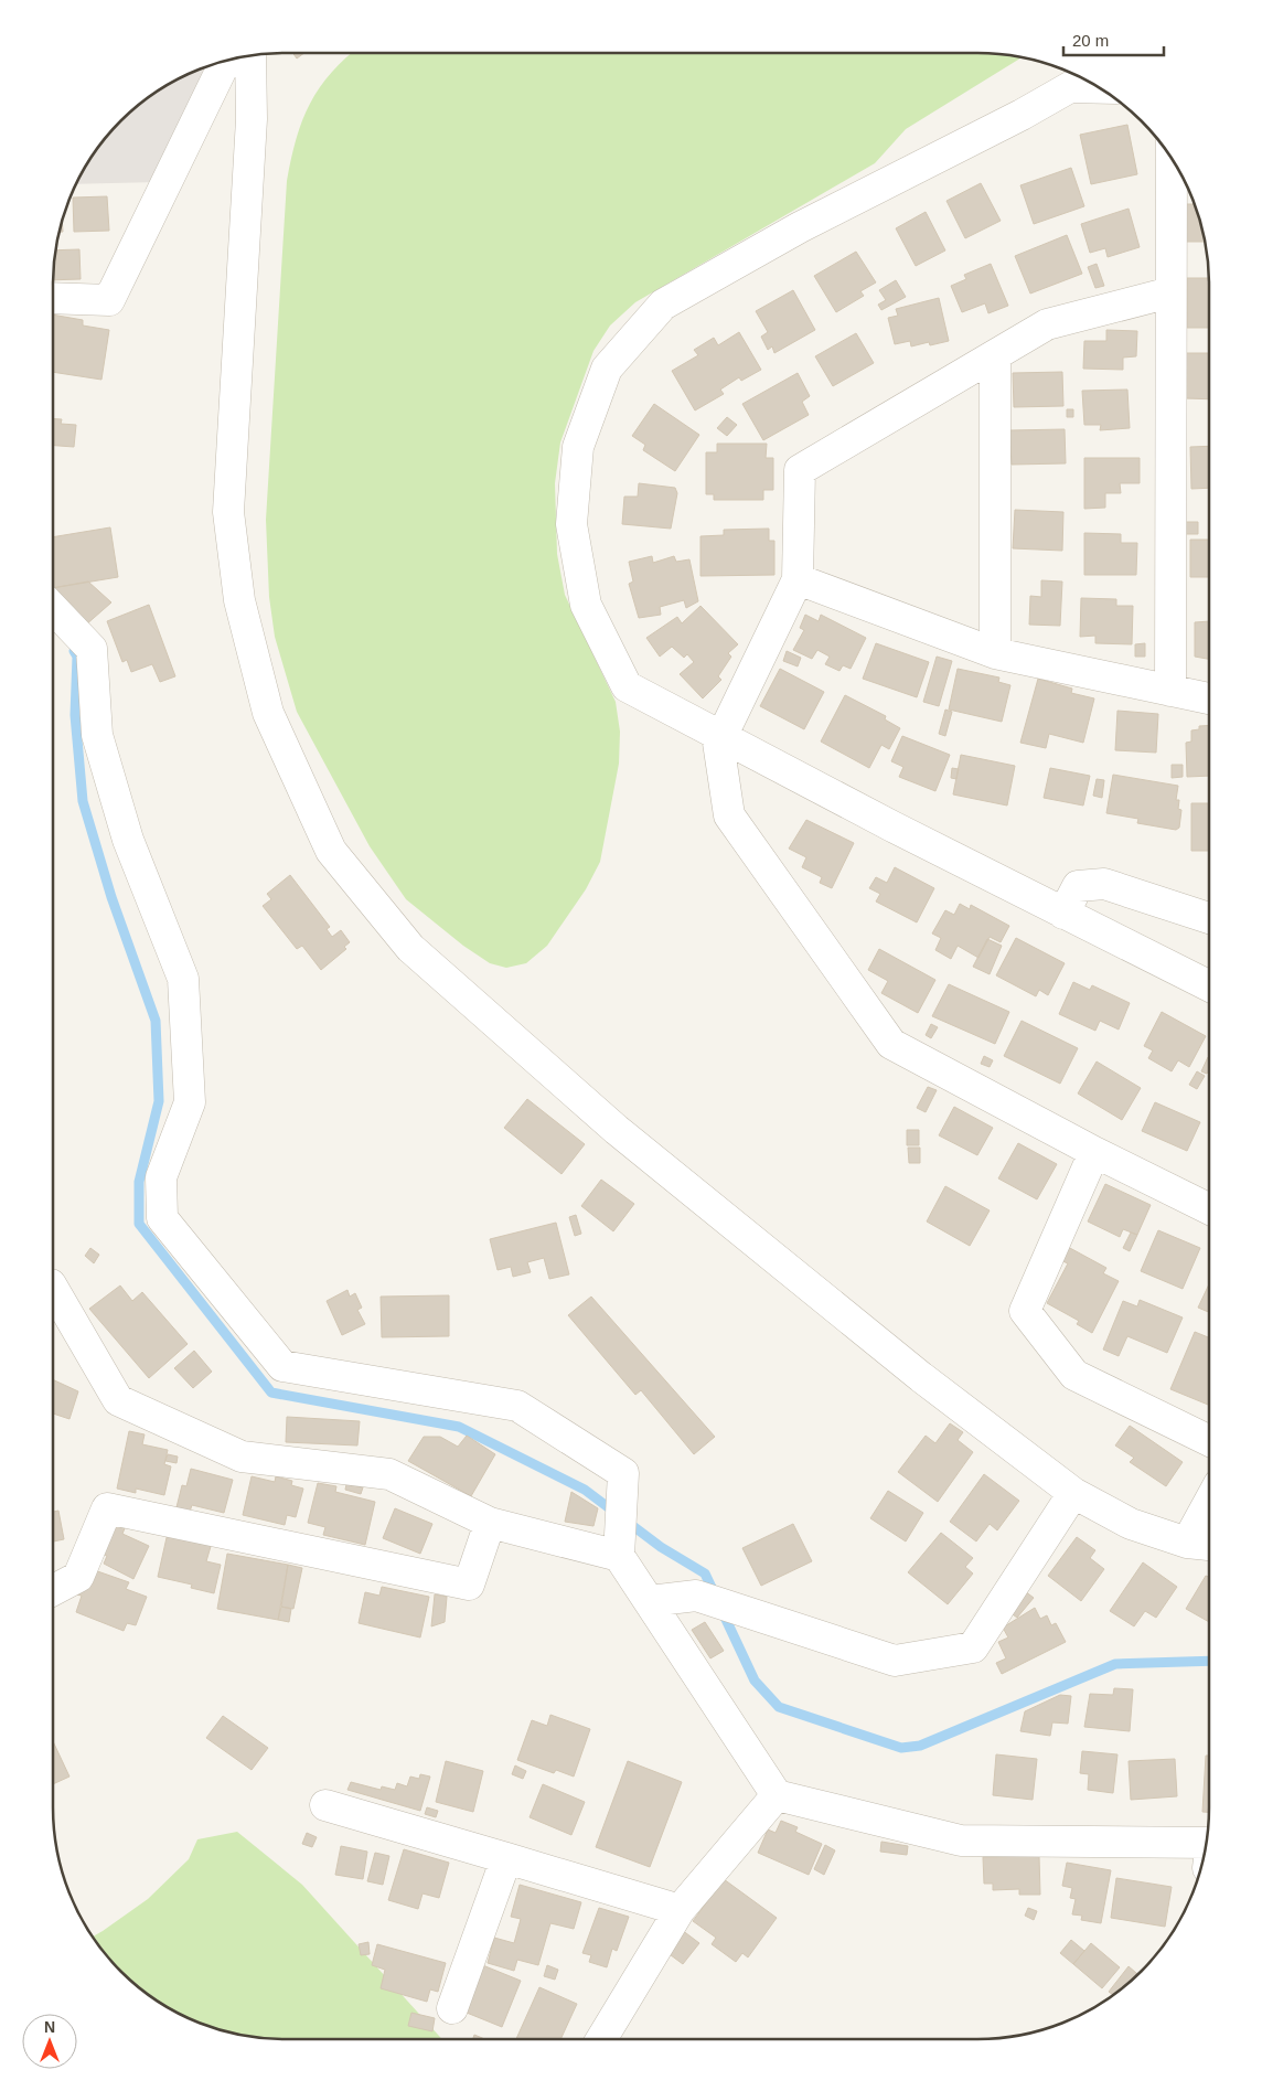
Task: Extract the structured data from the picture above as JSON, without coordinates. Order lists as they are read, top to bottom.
{
  "scale_bar": "20 m",
  "north": "top"
}
